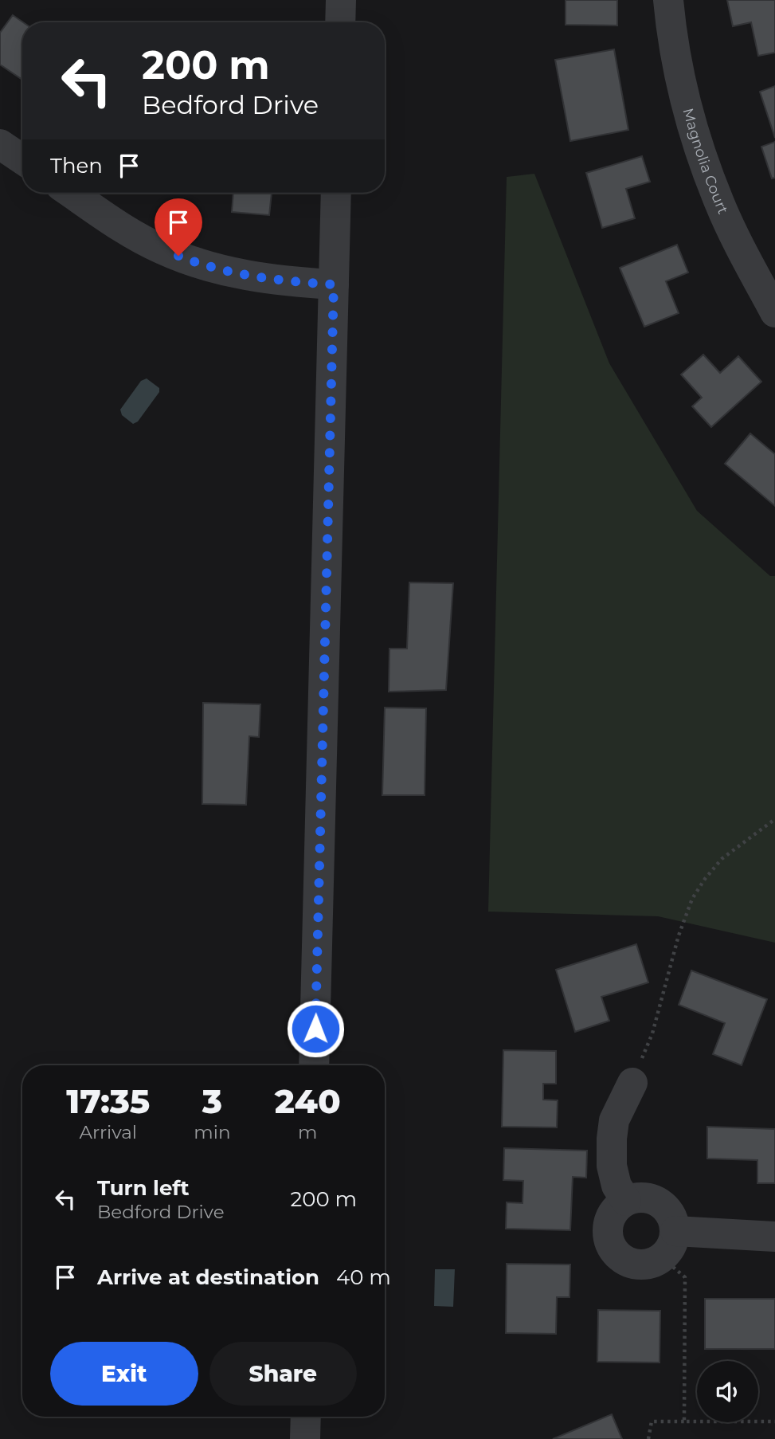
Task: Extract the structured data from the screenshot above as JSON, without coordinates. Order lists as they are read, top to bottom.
{
  "streets": {
    "street": ["Magnolia Court"]
  },
  "page": {
    "turn": ["200 m", "Bedford Drive"],
    "then": "Then",
    "eta": [
      "17:35",
      "Arrival",
      "3",
      "min",
      "240",
      "m"
    ],
    "list": [
      {
        "name": "Turn left",
        "note": "Bedford Drive",
        "value": "200 m"
      },
      {
        "name": "Arrive at destination",
        "value": "40 m"
      }
    ],
    "buttons": ["Exit", "Share"]
  }
}
